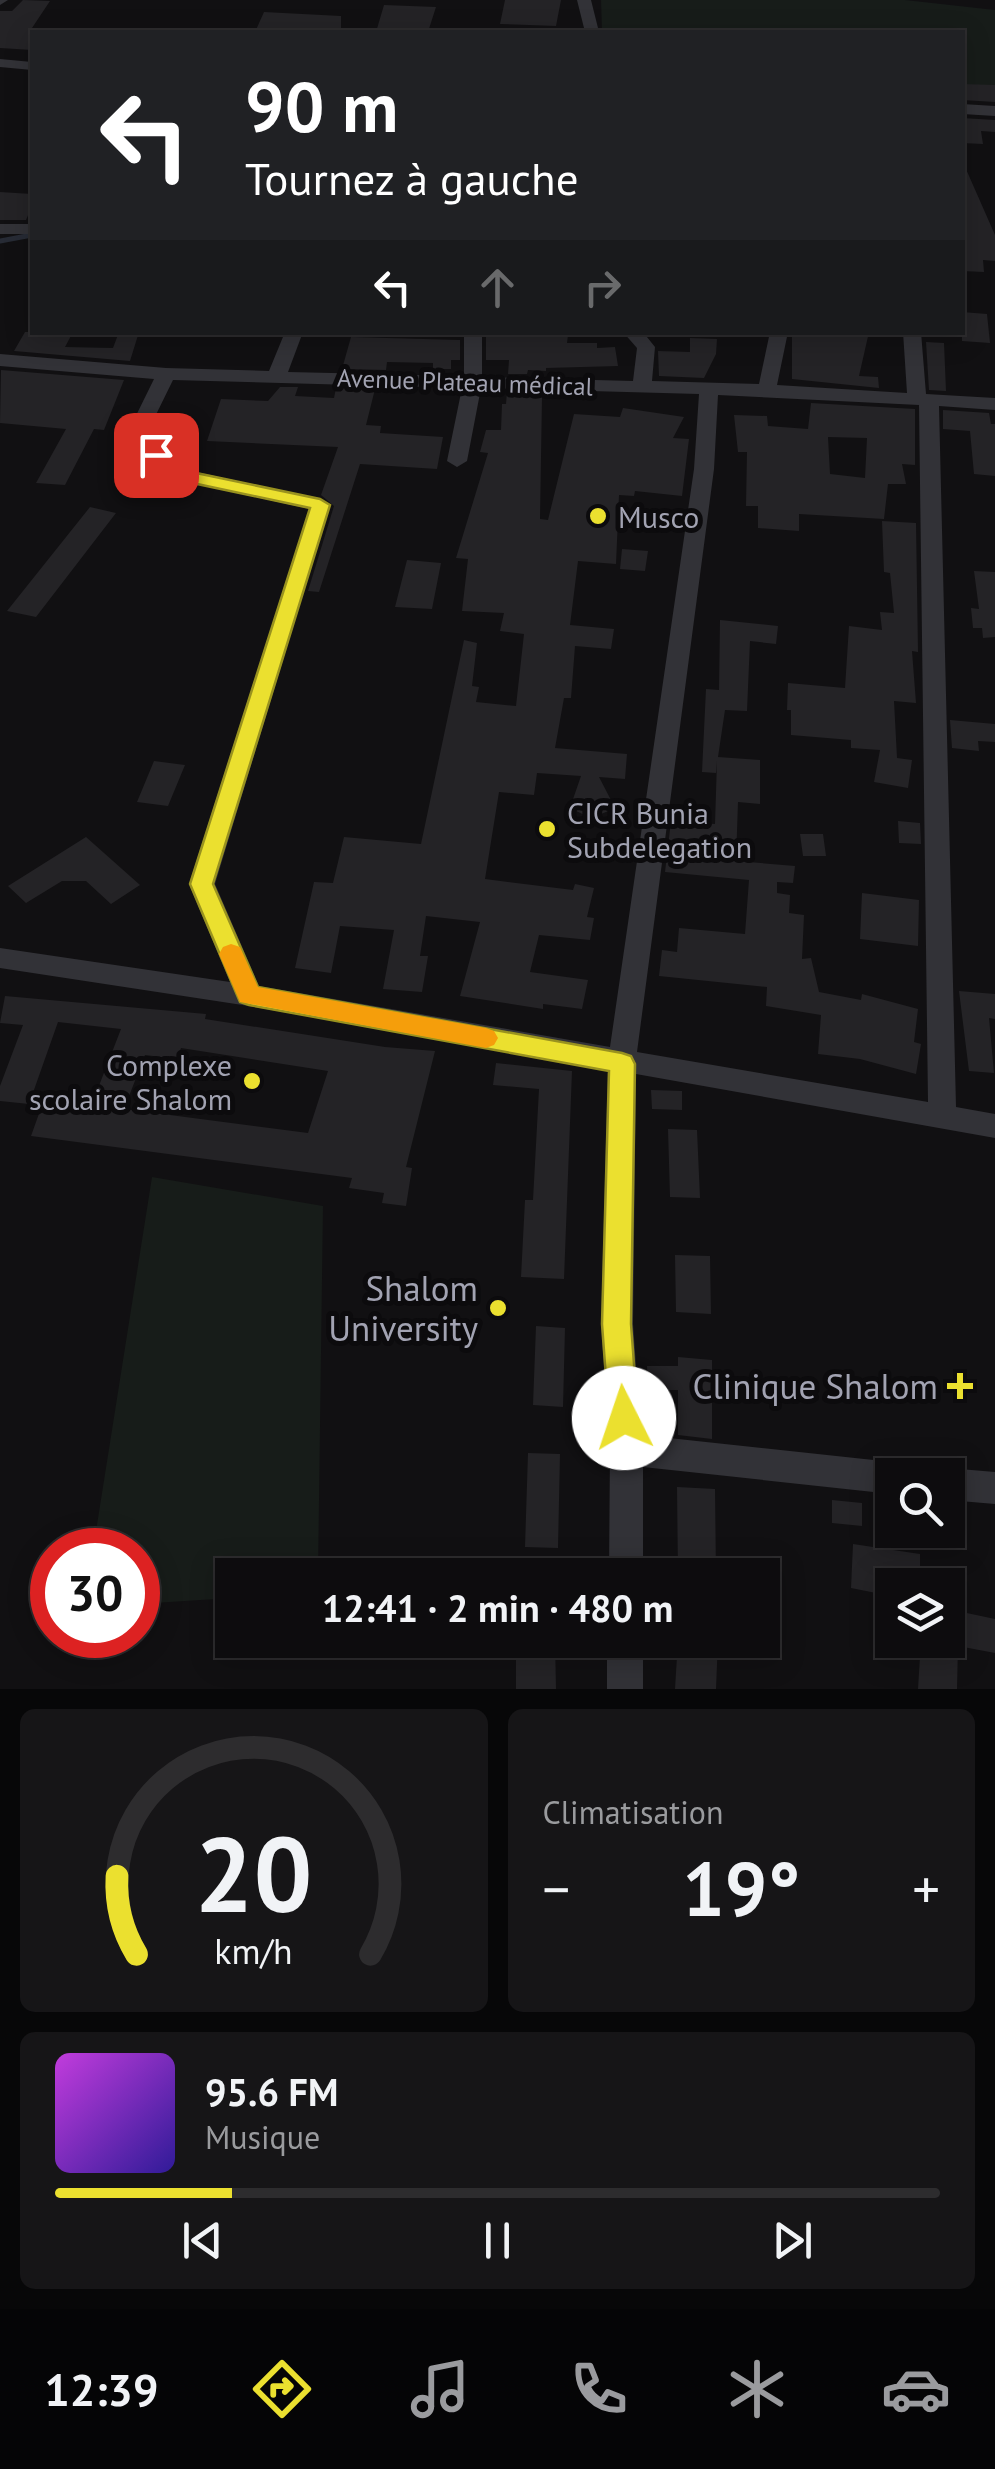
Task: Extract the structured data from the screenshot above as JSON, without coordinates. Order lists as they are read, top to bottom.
{
  "streets": {
    "street": ["Avenue Plateau médical"]
  },
  "places": {
    "other": [
      "Musco",
      "CICR Bunia Subdelegation",
      "Complexe scolaire Shalom",
      "Shalom University"
    ],
    "health": ["Clinique Shalom"]
  },
  "page": {
    "turn": ["90 m", "Tournez à gauche"],
    "limit": "30",
    "trip": "12:41 · 2 min · 480 m",
    "tile": "Climatisation",
    "heat": ["−", "19°", "+"],
    "song": ["95.6 FM", "Musique"],
    "tabs": "12:39",
    "gauge": ["20", "km/h"]
  }
}
